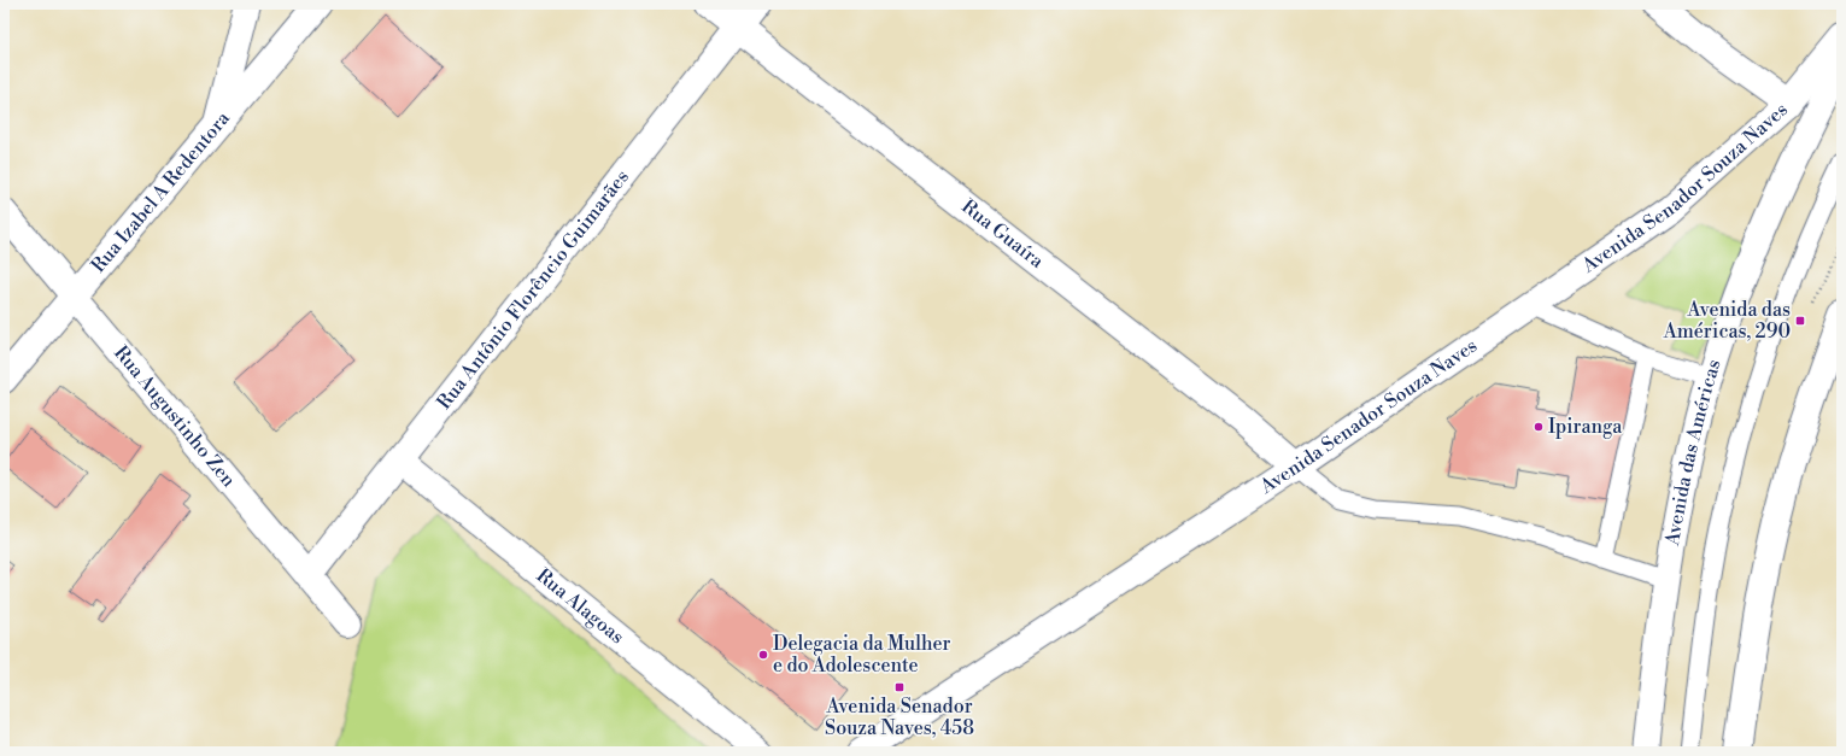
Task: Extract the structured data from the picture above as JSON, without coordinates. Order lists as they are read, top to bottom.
{
  "streets": {
    "main road": [
      "Avenida Senador Souza Naves",
      "Rua Izabel A Redentora",
      "Rua Guaíra",
      "Rua Antônio Florêncio Guimarães",
      "Rua Augustinho Zen",
      "Avenida das Américas",
      "Rua Alagoas"
    ]
  },
  "crossings": [
    ["Avenida Senador Souza Naves", "Rua Guaíra"],
    ["Rua Izabel A Redentora", "Rua Augustinho Zen"],
    ["Rua Guaíra", "Rua Antônio Florêncio Guimarães"],
    ["Rua Antônio Florêncio Guimarães", "Rua Augustinho Zen"],
    ["Rua Antônio Florêncio Guimarães", "Rua Alagoas"]
  ],
  "places": {
    "transit": ["Avenida das Américas, 290", "Avenida Senador Souza Naves, 458"],
    "other": ["Ipiranga", "Delegacia da Mulher e do Adolescente"]
  }
}
